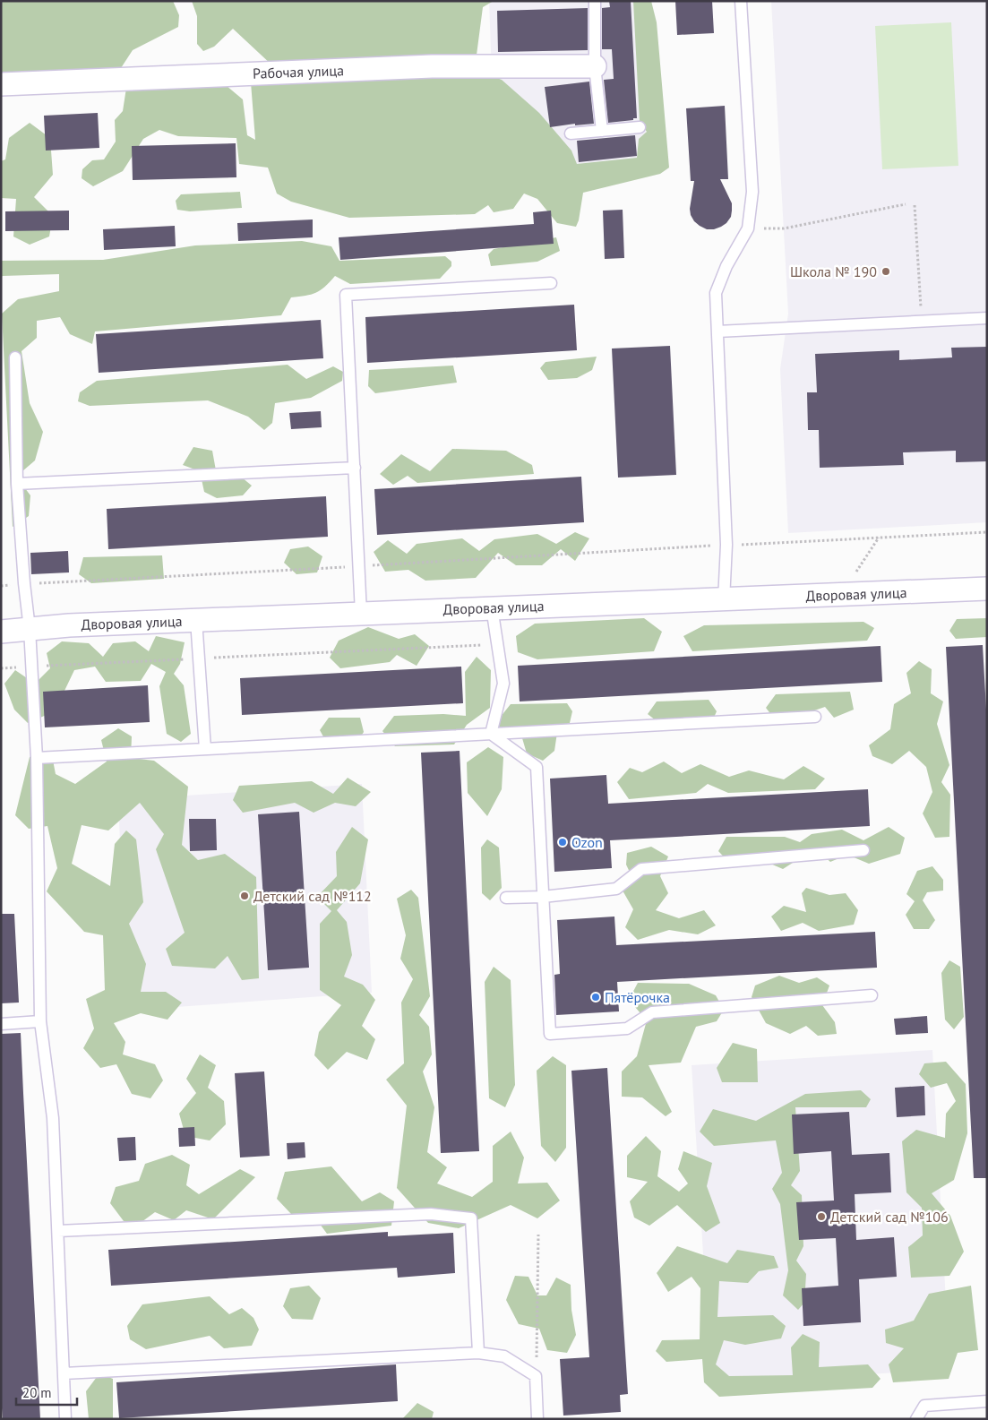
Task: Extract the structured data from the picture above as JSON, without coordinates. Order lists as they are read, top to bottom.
{
  "streets": {
    "street": ["Рабочая улица", "Дворовая улица"]
  },
  "places": [
    "Школа № 190",
    "Ozon",
    "Детский сад №112",
    "Пятёрочка",
    "Детский сад №106"
  ],
  "scale_bar": "20 m"
}
